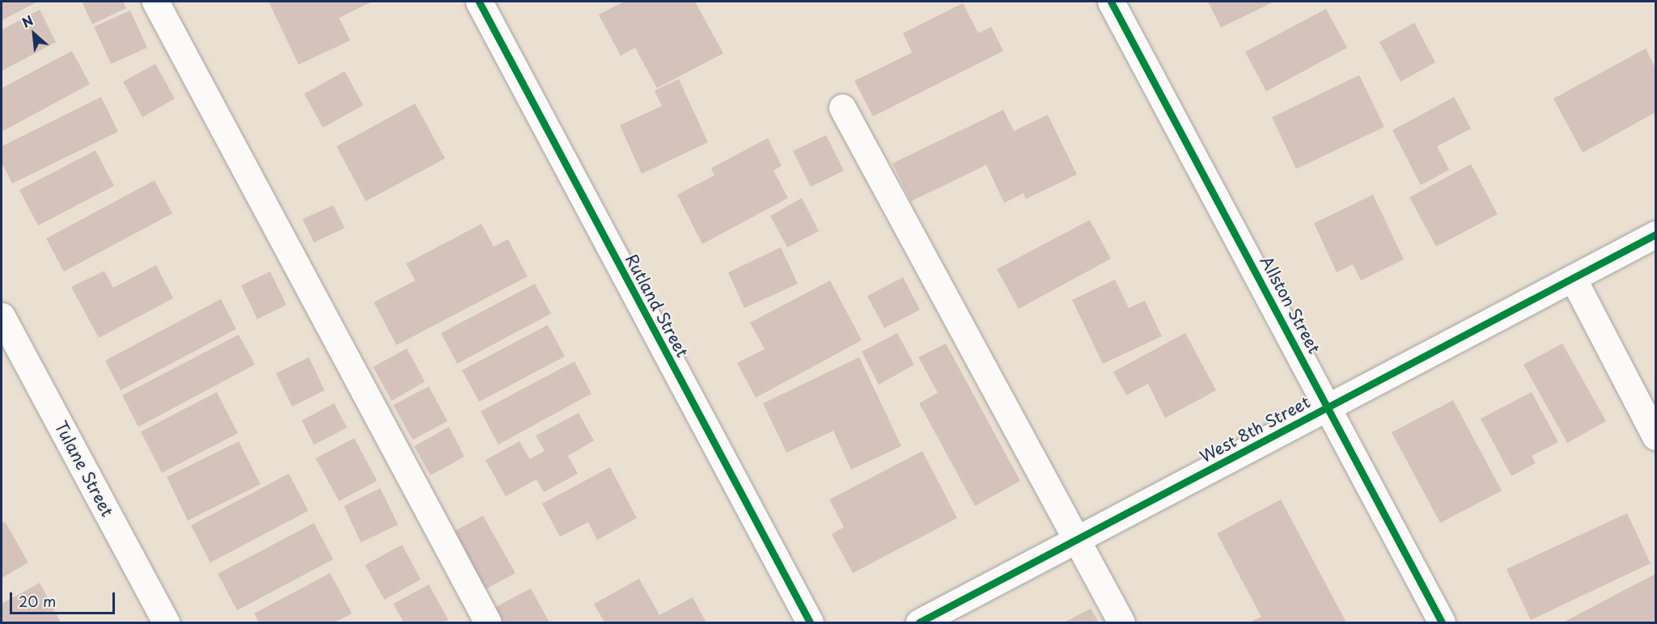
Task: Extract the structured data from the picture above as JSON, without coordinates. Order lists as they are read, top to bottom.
{
  "streets": {
    "street": [
      "Allston Street",
      "Rutland Street",
      "West 8th Street",
      "Tulane Street"
    ]
  },
  "crossings": [
    ["Allston Street", "West 8th Street"]
  ],
  "scale_bar": "20 m",
  "north": "top left"
}
